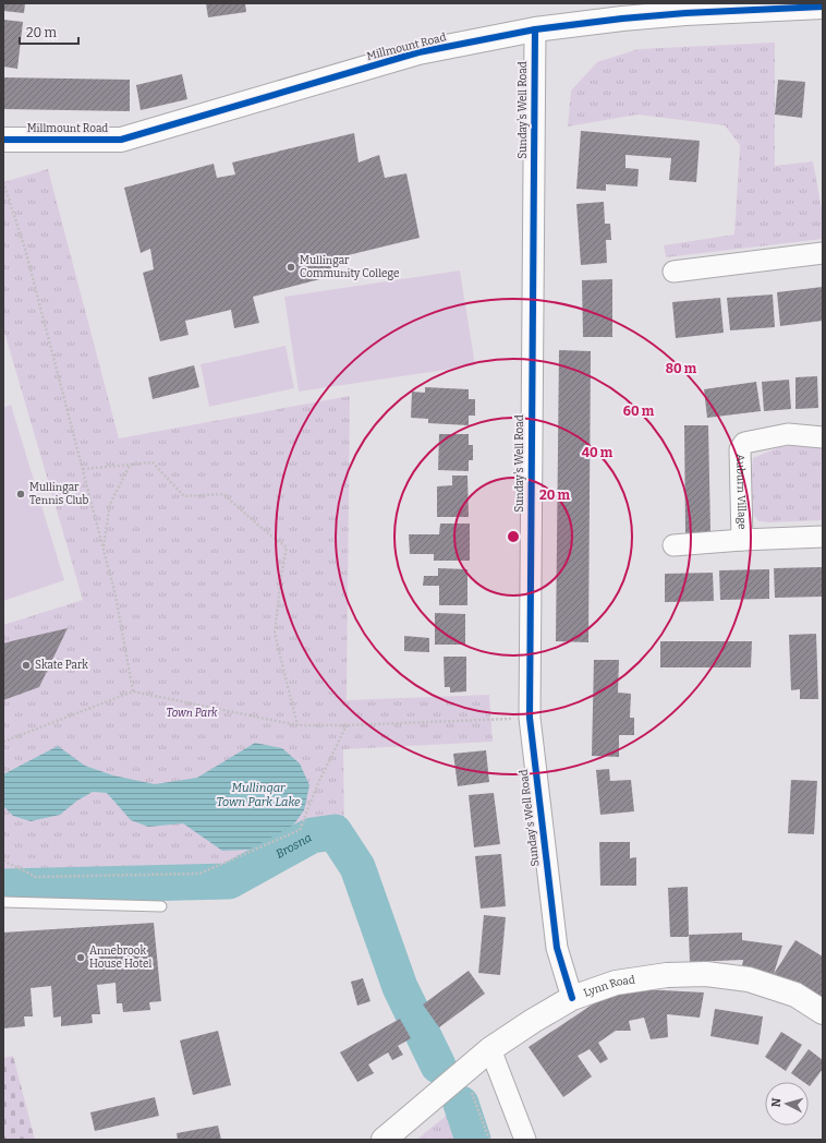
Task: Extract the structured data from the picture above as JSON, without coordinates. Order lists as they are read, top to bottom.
{
  "streets": {
    "street": [
      "Millmount Road",
      "Sunday's Well Road",
      "Auburn Village",
      "Lynn Road"
    ]
  },
  "crossings": [
    ["Millmount Road", "Sunday's Well Road"],
    ["Sunday's Well Road", "Lynn Road"]
  ],
  "water": ["Mullingar Town Park Lake", "Brosna"],
  "parks": ["Town Park"],
  "places": [
    "Mullingar Community College",
    "Mullingar Tennis Club",
    "Skate Park",
    "Annebrook House Hotel"
  ],
  "scale_bar": "20 m",
  "north": "left",
  "rings": [
    "80 m",
    "60 m",
    "40 m",
    "20 m"
  ]
}
